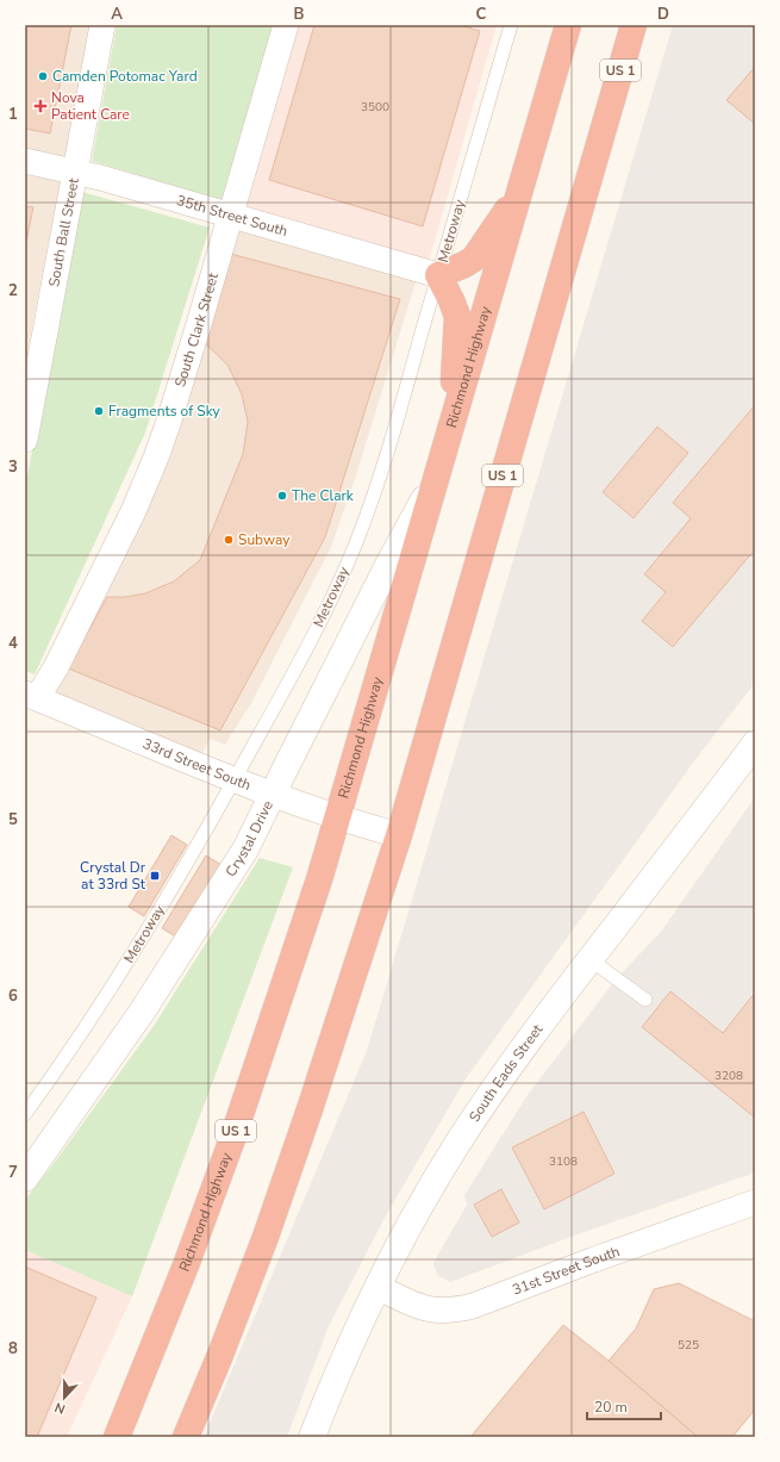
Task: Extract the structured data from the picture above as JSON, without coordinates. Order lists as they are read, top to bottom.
{
  "streets": {
    "highway": ["US 1", "Richmond Highway"],
    "street": [
      "35th Street South",
      "South Ball Street",
      "South Clark Street",
      "33rd Street South",
      "Crystal Drive",
      "South Eads Street",
      "31st Street South"
    ],
    "lane": ["Metroway"]
  },
  "crossings": [
    ["US 1", "33rd Street South"],
    ["35th Street South", "Metroway"],
    ["35th Street South", "South Ball Street"],
    ["35th Street South", "South Clark Street"],
    ["Metroway", "33rd Street South"],
    ["South Clark Street", "33rd Street South"],
    ["Richmond Highway", "33rd Street South"],
    ["Richmond Highway", "Crystal Drive"],
    ["33rd Street South", "Crystal Drive"],
    ["South Eads Street", "31st Street South"]
  ],
  "places": {
    "other": [
      "Camden Potomac Yard",
      "Fragments of Sky",
      "The Clark",
      "Subway"
    ],
    "health": ["Nova Patient Care"],
    "transit": ["Crystal Dr at 33rd St"]
  },
  "house_numbers": [
    "3500",
    "3208",
    "3108",
    "525"
  ],
  "scale_bar": "20 m",
  "north": "bottom",
  "grid": {
    "columns": [
      "A",
      "B",
      "C",
      "D"
    ],
    "rows": [
      "1",
      "2",
      "3",
      "4",
      "5",
      "6",
      "7",
      "8"
    ]
  }
}
